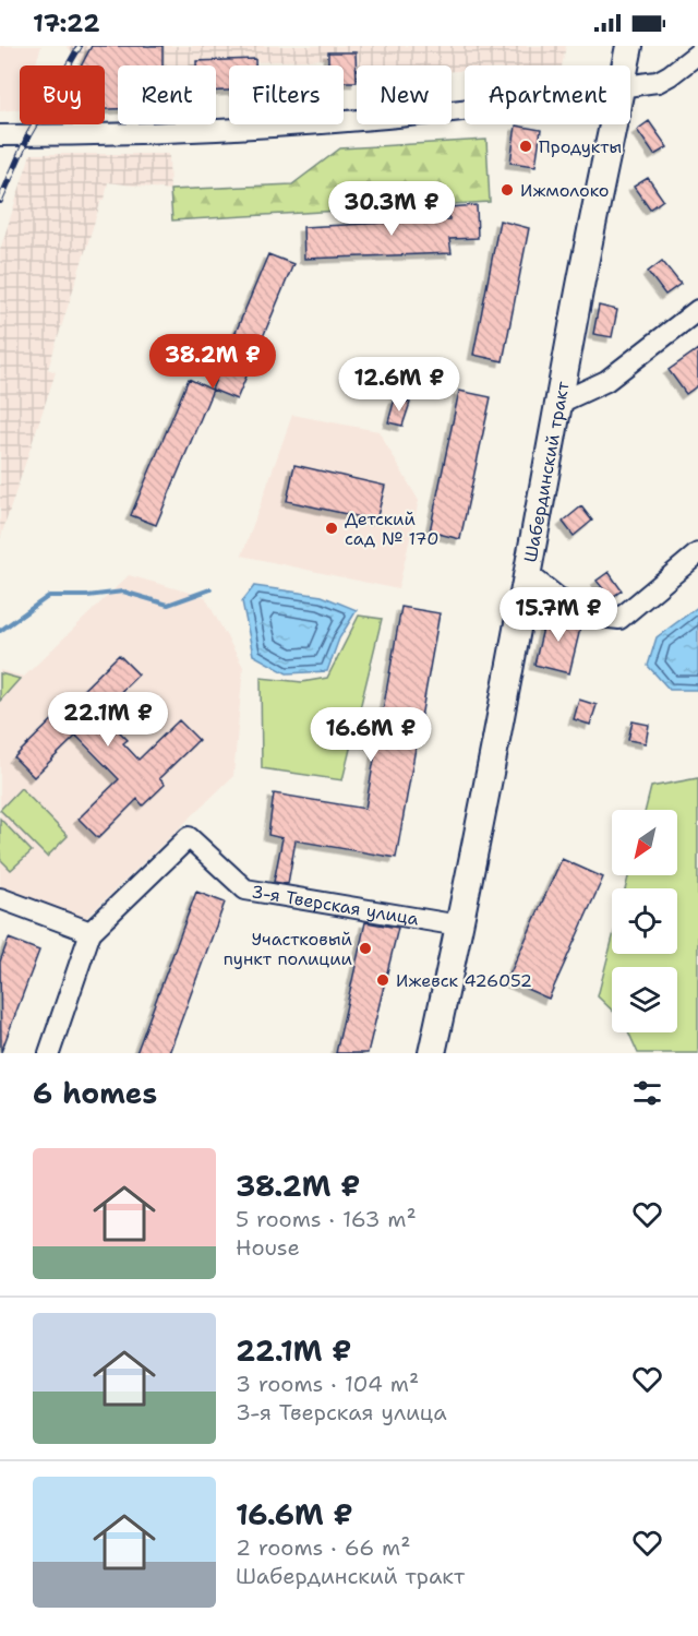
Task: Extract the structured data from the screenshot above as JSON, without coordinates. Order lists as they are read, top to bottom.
{
  "streets": {
    "main road": ["Шабердинский тракт"],
    "street": ["3-я Тверская улица"]
  },
  "crossings": [
    ["Шабердинский тракт", "3-я Тверская улица"]
  ],
  "places": [
    "Продукты",
    "Ижмолоко",
    "Детский сад № 170",
    "Участковый пункт полиции",
    "Ижевск 426052"
  ],
  "north": "bottom left",
  "page": {
    "status": "17:22",
    "chip": [
      "Buy",
      "Rent",
      "Filters",
      "New",
      "Apartment"
    ],
    "price": [
      "30.3M ₽",
      "38.2M ₽",
      "12.6M ₽",
      "15.7M ₽",
      "22.1M ₽",
      "16.6M ₽"
    ],
    "heading": "6 homes",
    "list": [
      {
        "name": "38.2M ₽",
        "note": "5 rooms · 163 m² · House"
      },
      {
        "name": "22.1M ₽",
        "note": "3 rooms · 104 m² · 3-я Тверская улица"
      },
      {
        "name": "16.6M ₽",
        "note": "2 rooms · 66 m² · Шабердинский тракт"
      }
    ]
  }
}
